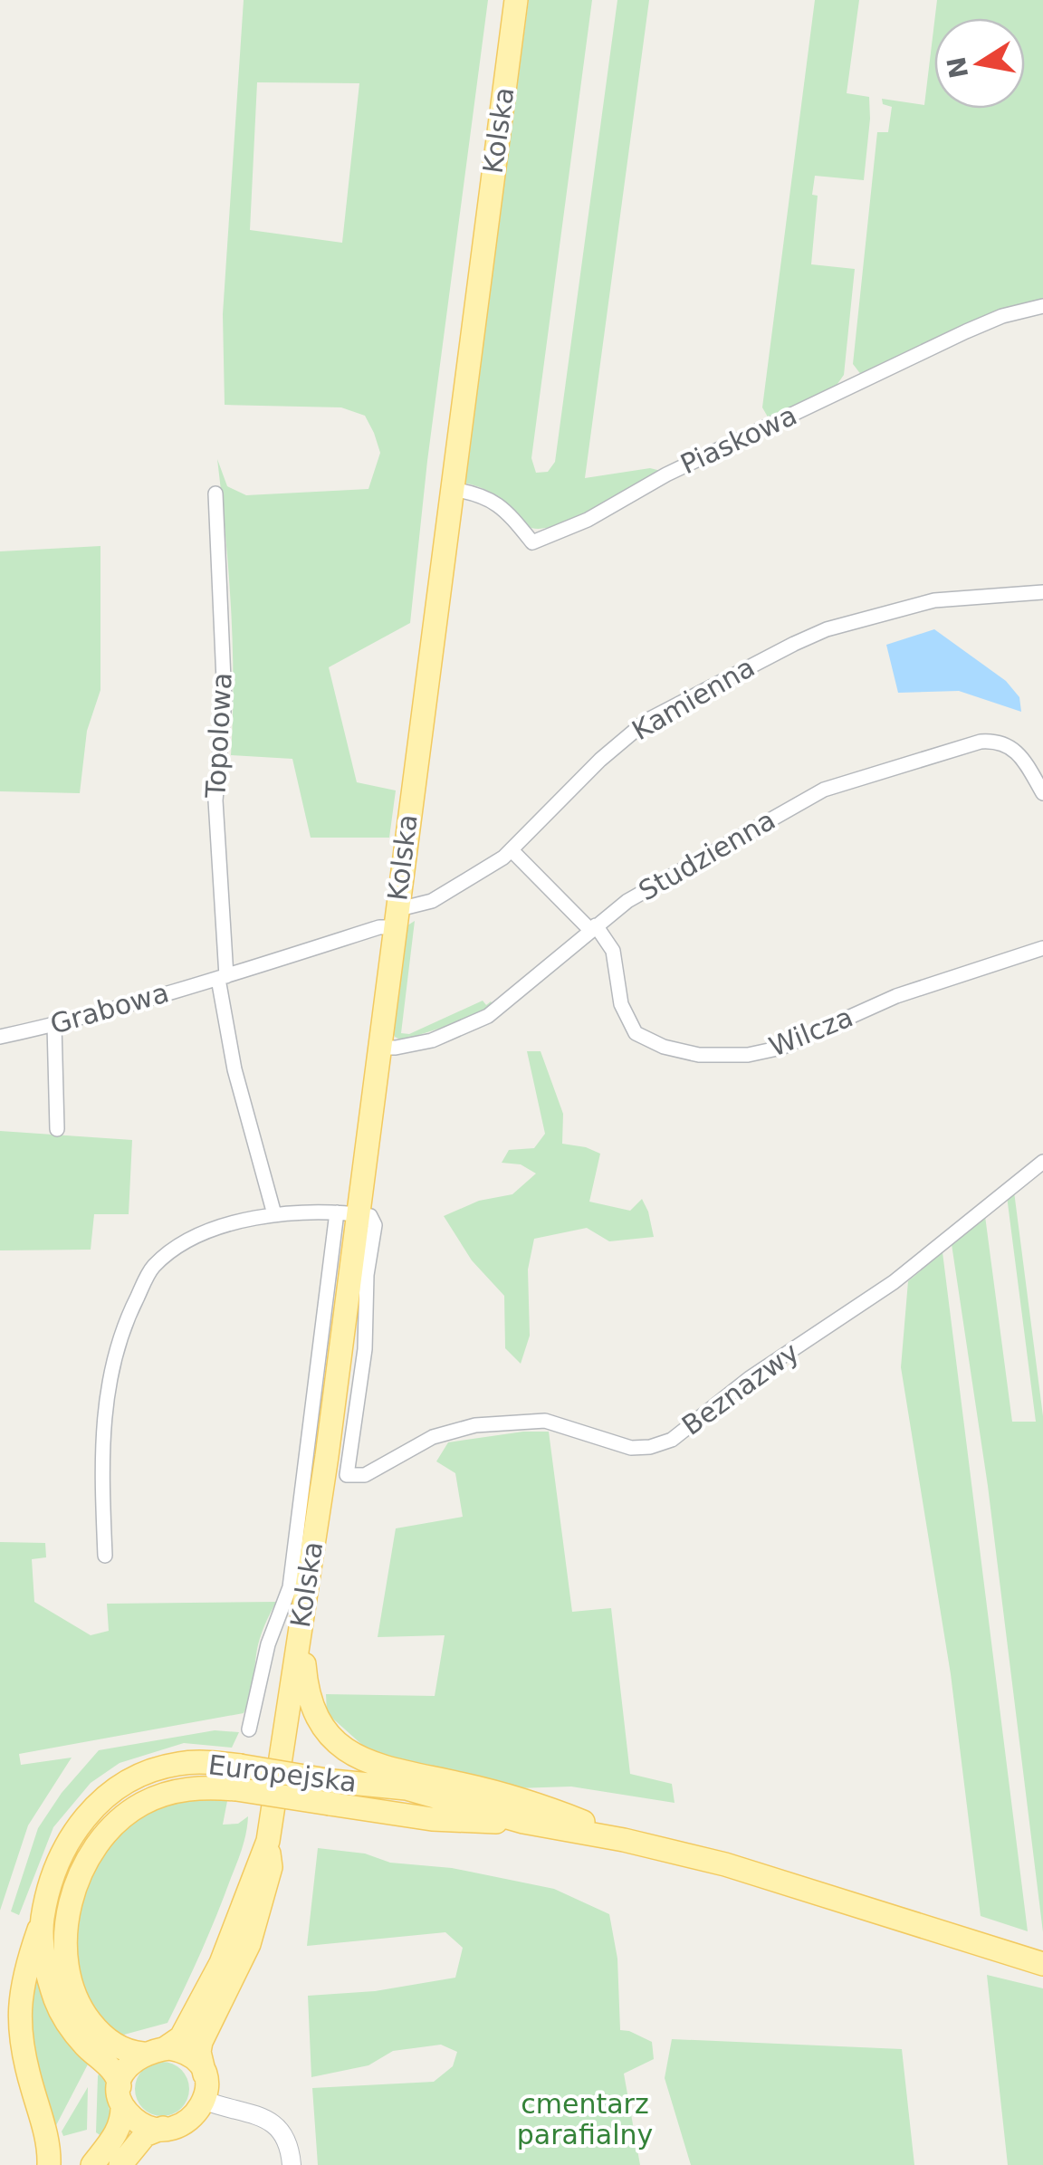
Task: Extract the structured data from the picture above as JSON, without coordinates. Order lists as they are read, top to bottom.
{
  "streets": {
    "main road": ["Kolska", "Europejska"],
    "street": [
      "Piaskowa",
      "Kamienna",
      "Topolowa",
      "Studzienna",
      "Grabowa",
      "Wilcza",
      "Beznazwy"
    ]
  },
  "crossings": [
    ["Kolska", "Piaskowa"],
    ["Kolska", "Kamienna"],
    ["Kolska", "Studzienna"],
    ["Kolska", "Beznazwy"],
    ["Kamienna", "Wilcza"],
    ["Topolowa", "Grabowa"],
    ["Studzienna", "Wilcza"]
  ],
  "parks": ["cmentarz parafialny"],
  "north": "left"
}
